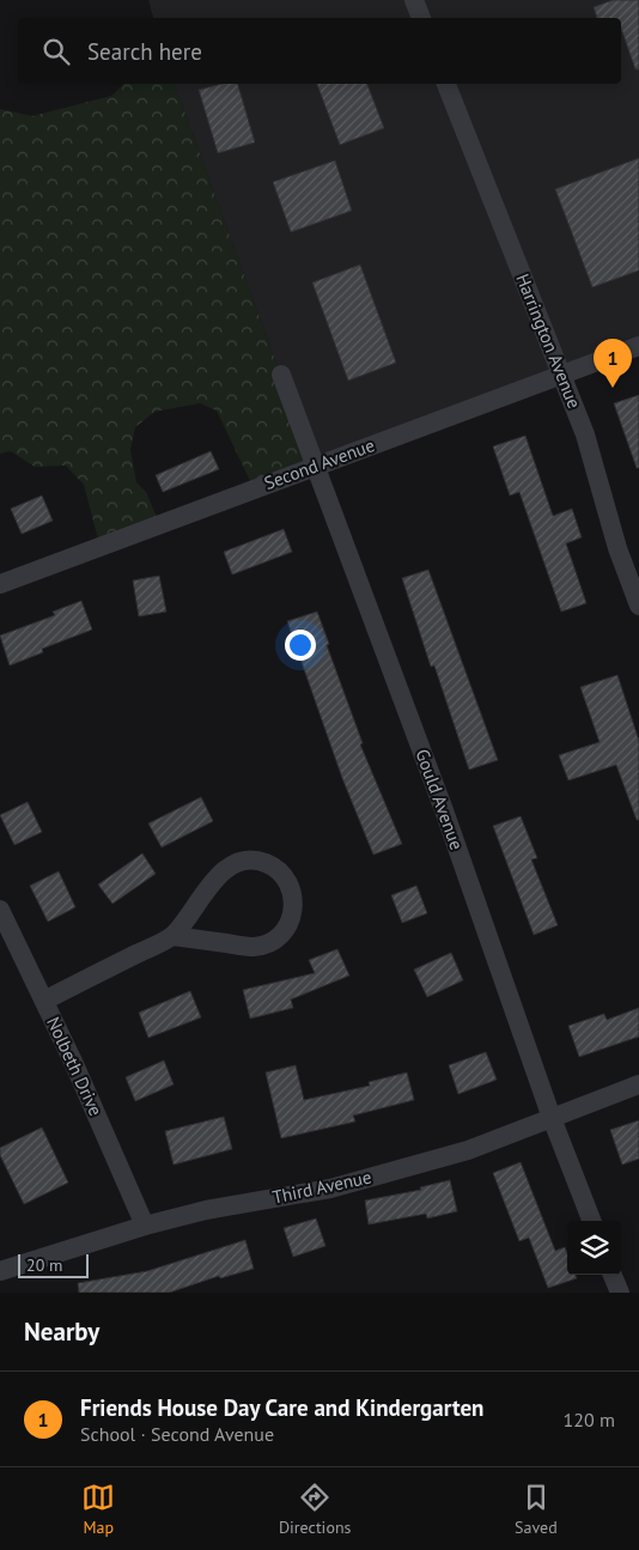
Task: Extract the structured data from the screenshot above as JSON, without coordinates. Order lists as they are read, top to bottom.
{
  "streets": {
    "street": [
      "Harrington Avenue",
      "Second Avenue",
      "Gould Avenue",
      "Nolbeth Drive",
      "Third Avenue"
    ]
  },
  "crossings": [
    ["Harrington Avenue", "Second Avenue"],
    ["Second Avenue", "Gould Avenue"],
    ["Gould Avenue", "Third Avenue"],
    ["Nolbeth Drive", "Third Avenue"]
  ],
  "scale_bar": "20 m",
  "page": {
    "search": "Search here",
    "pins": "1",
    "scale": "20 m",
    "heading": "Nearby",
    "list": [
      {
        "mark": "1",
        "name": "Friends House Day Care and Kindergarten",
        "note": "School · Second Avenue",
        "value": "120 m"
      }
    ],
    "nav": ["Map", "Directions", "Saved"]
  }
}
